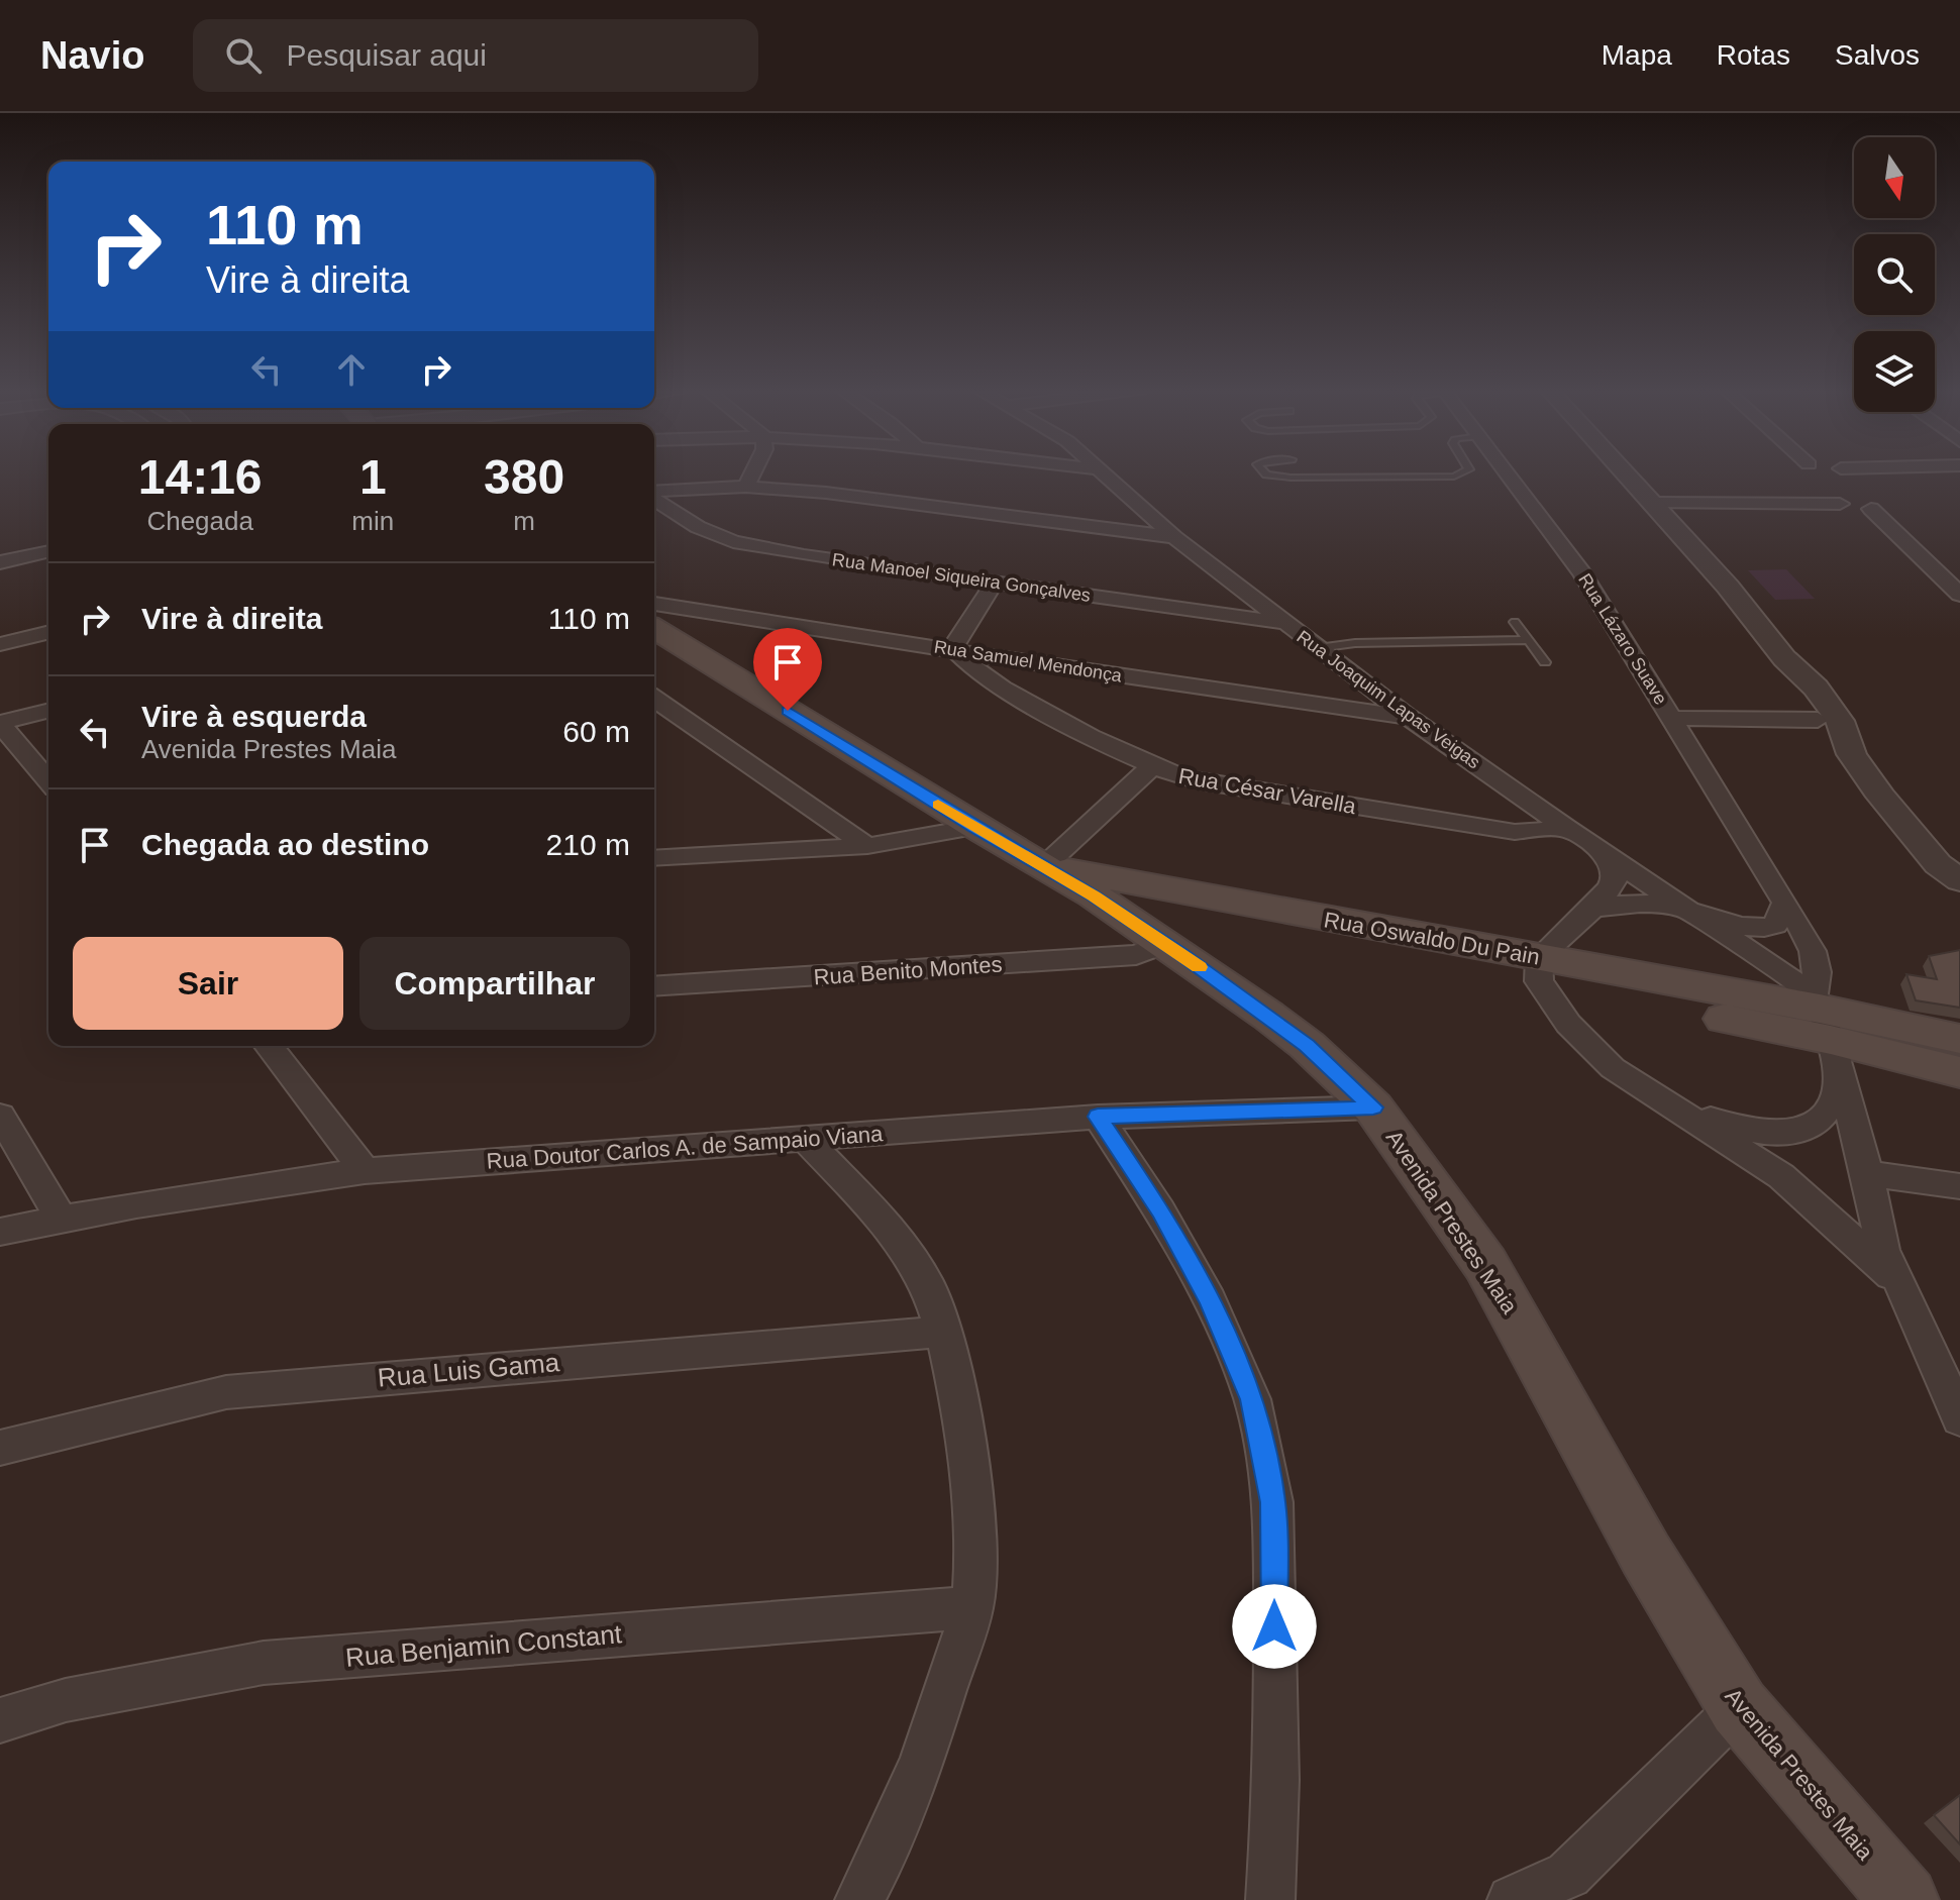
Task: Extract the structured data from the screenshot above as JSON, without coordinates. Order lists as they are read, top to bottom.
{
  "streets": {
    "main road": ["Rua Oswaldo Du Pain", "Avenida Prestes Maia"],
    "street": [
      "Rua Manoel Siqueira Gonçalves",
      "Rua Lázaro Suave",
      "Rua Samuel Mendonça",
      "Rua Joaquim Lapas Veigas",
      "Rua César Varella",
      "Rua Benito Montes",
      "Rua Doutor Carlos A. de Sampaio Viana",
      "Rua Luis Gama",
      "Rua Benjamin Constant"
    ]
  },
  "crossings": [
    ["Rua Manoel Siqueira Gonçalves", "Rua Joaquim Lapas Veigas"],
    ["Rua Lázaro Suave", "Rua Joaquim Lapas Veigas"],
    ["Rua Lázaro Suave", "Rua Oswaldo Du Pain"],
    ["Rua Samuel Mendonça", "Rua Joaquim Lapas Veigas"],
    ["Rua Samuel Mendonça", "Rua César Varella"],
    ["Rua Joaquim Lapas Veigas", "Rua César Varella"],
    ["Rua Joaquim Lapas Veigas", "Rua Oswaldo Du Pain"],
    ["Rua Oswaldo Du Pain", "Avenida Prestes Maia"],
    ["Rua Benito Montes", "Avenida Prestes Maia"],
    ["Rua Doutor Carlos A. de Sampaio Viana", "Avenida Prestes Maia"]
  ],
  "north": "bottom",
  "page": {
    "header": "Navio",
    "search": "Pesquisar aqui",
    "nav": ["Mapa", "Rotas", "Salvos"],
    "turn": ["110 m", "Vire à direita"],
    "eta": [
      "14:16",
      "Chegada",
      "1",
      "min",
      "380",
      "m"
    ],
    "list": [
      {
        "name": "Vire à direita",
        "value": "110 m"
      },
      {
        "name": "Vire à esquerda",
        "note": "Avenida Prestes Maia",
        "value": "60 m"
      },
      {
        "name": "Chegada ao destino",
        "value": "210 m"
      }
    ],
    "buttons": ["Sair", "Compartilhar"]
  }
}
